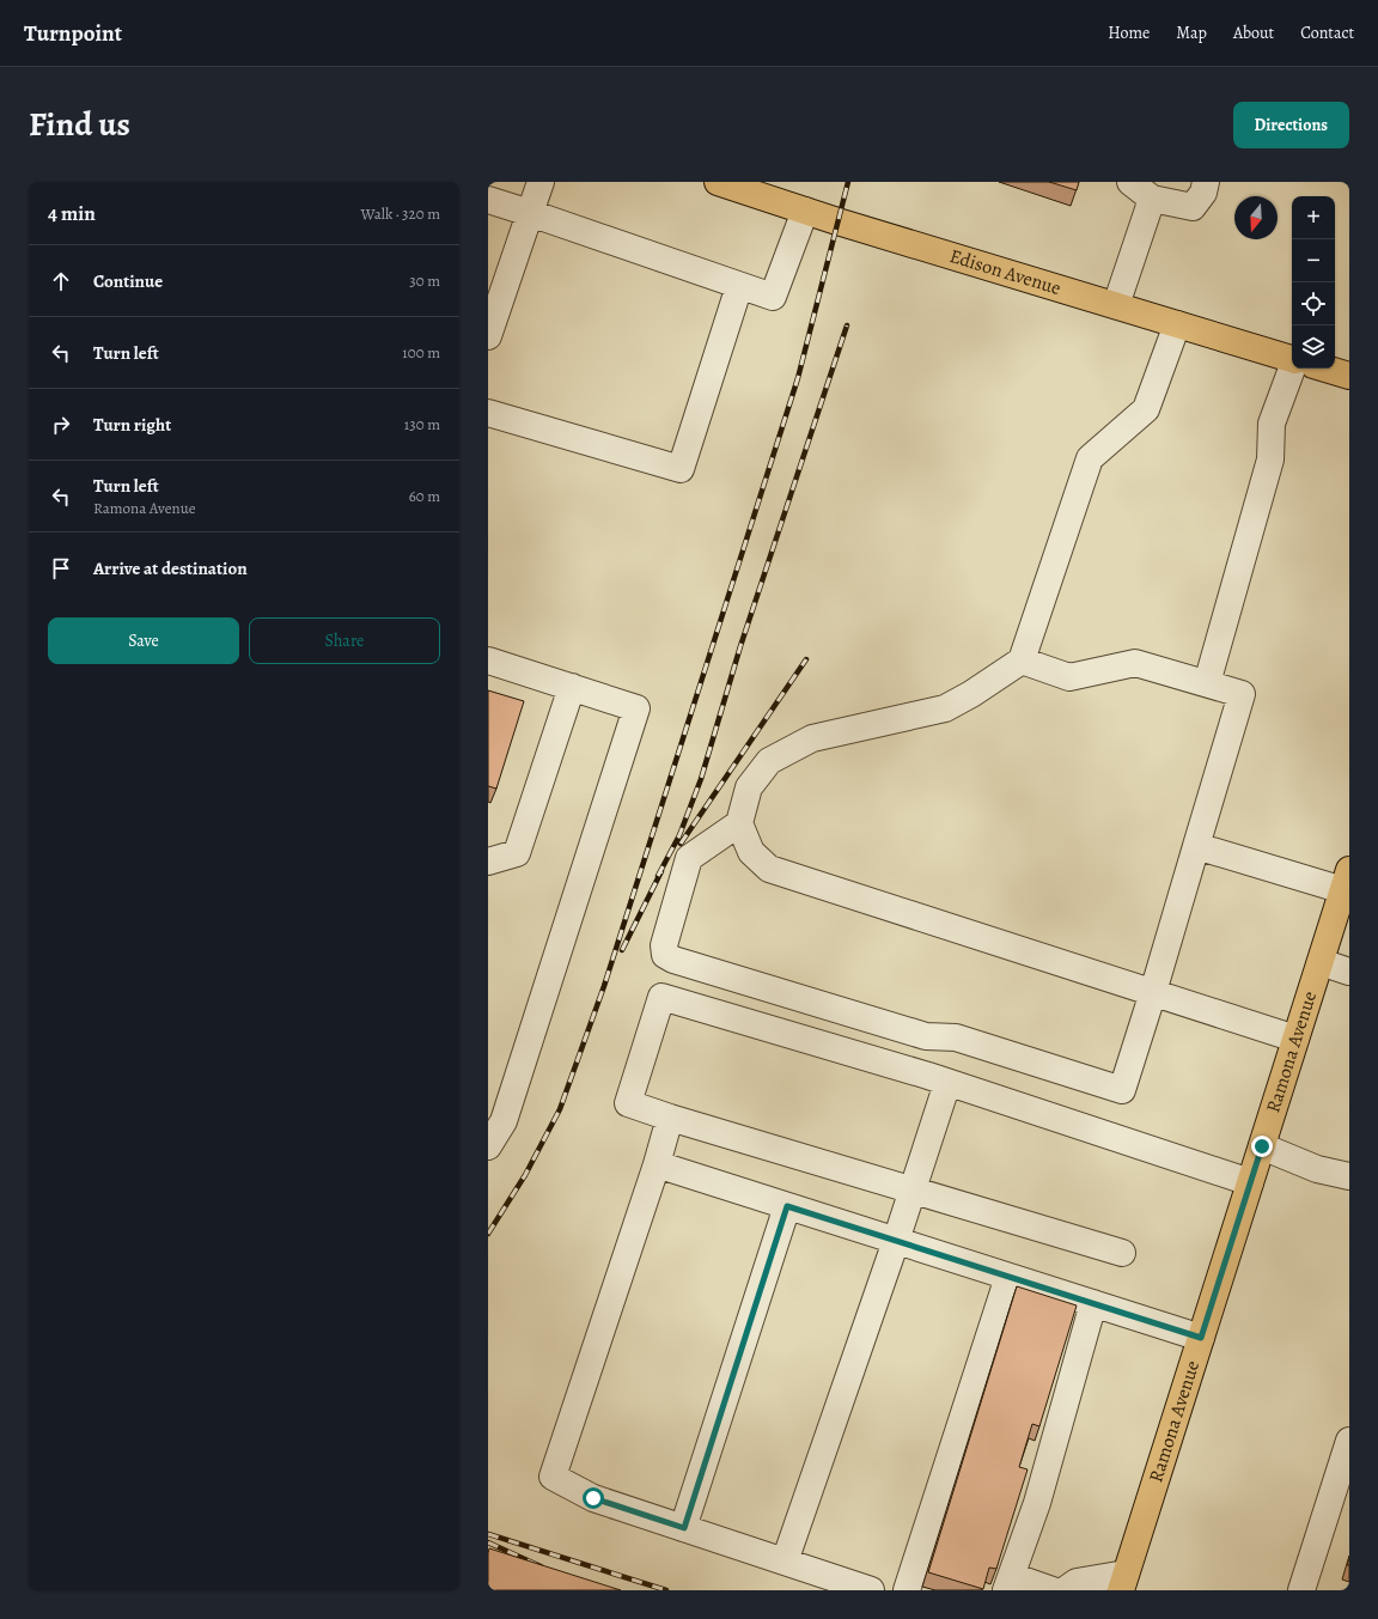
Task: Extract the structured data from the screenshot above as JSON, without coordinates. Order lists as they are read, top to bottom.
{
  "streets": {
    "main road": ["Edison Avenue", "Ramona Avenue"]
  },
  "north": "bottom",
  "page": {
    "header": "Turnpoint",
    "nav": [
      "Home",
      "Map",
      "About",
      "Contact"
    ],
    "title": "Find us",
    "buttons": [
      "Directions",
      ["Save", "Share"]
    ],
    "heading": ["4 min", "Walk · 320 m"],
    "map_buttons": ["+", "−"],
    "list": [
      ["Continue", "30 m"],
      ["Turn left", "100 m"],
      ["Turn right", "130 m"],
      ["Turn left", "Ramona Avenue", "60 m"],
      "Arrive at destination"
    ]
  }
}
